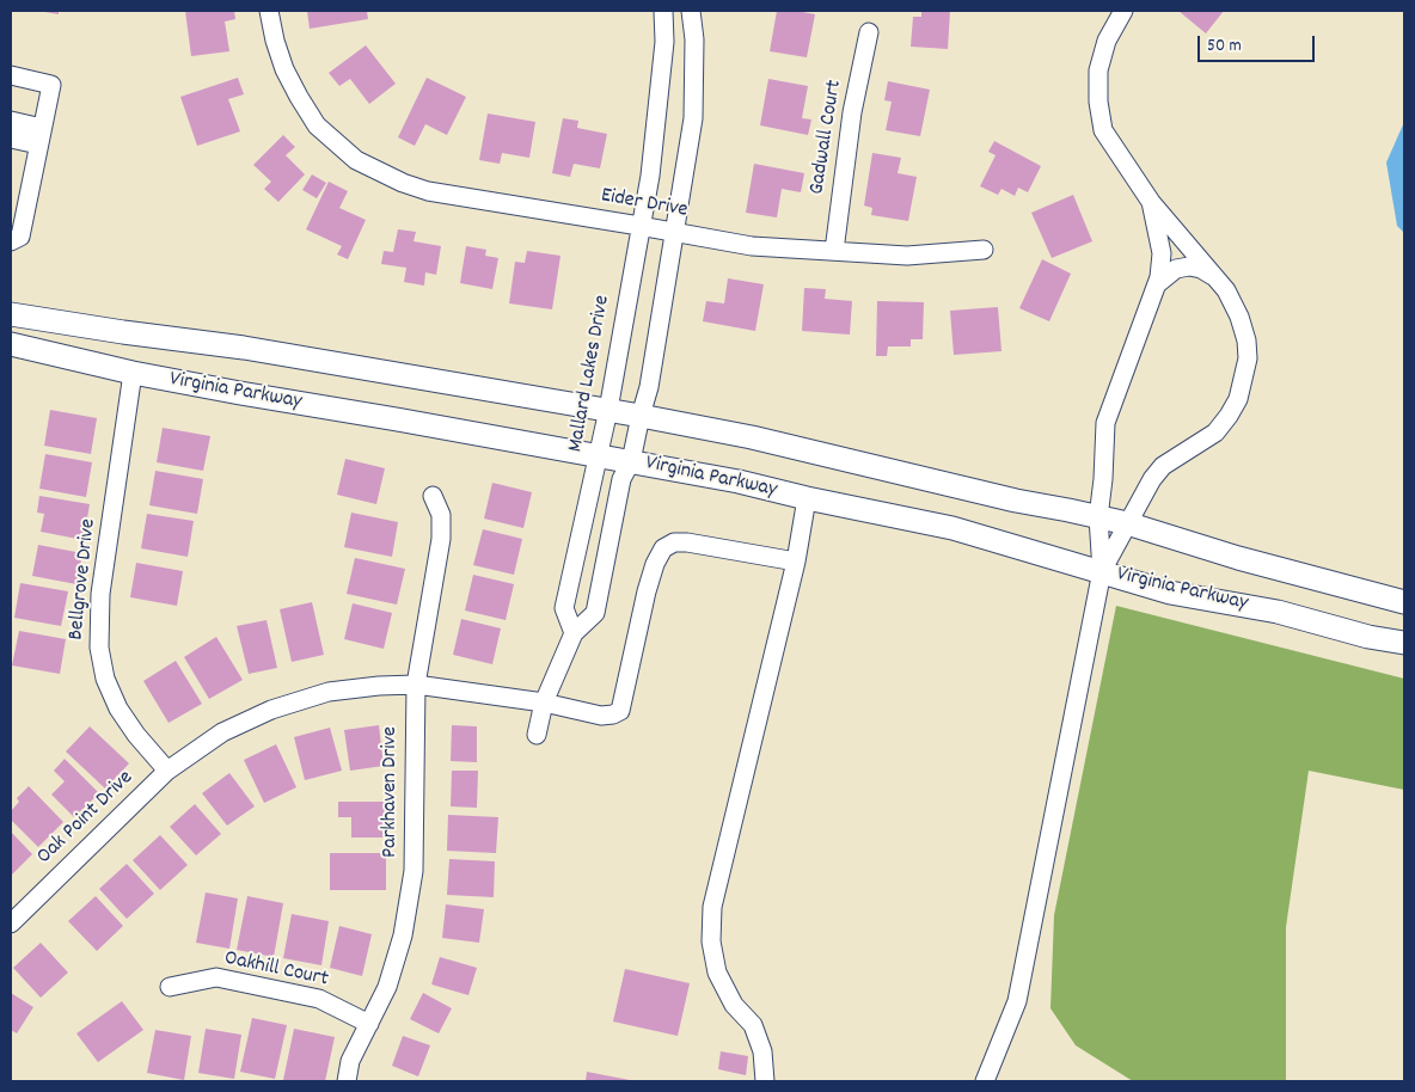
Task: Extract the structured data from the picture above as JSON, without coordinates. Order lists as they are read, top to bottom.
{
  "streets": {
    "main road": ["Virginia Parkway"],
    "street": [
      "Gadwall Court",
      "Eider Drive",
      "Mallard Lakes Drive",
      "Bellgrove Drive",
      "Parkhaven Drive",
      "Oak Point Drive",
      "Oakhill Court"
    ]
  },
  "crossings": [
    ["Gadwall Court", "Eider Drive"],
    ["Eider Drive", "Mallard Lakes Drive"],
    ["Mallard Lakes Drive", "Virginia Parkway"],
    ["Virginia Parkway", "Bellgrove Drive"],
    ["Bellgrove Drive", "Oak Point Drive"],
    ["Parkhaven Drive", "Oak Point Drive"],
    ["Parkhaven Drive", "Oakhill Court"]
  ],
  "scale_bar": "50 m"
}
